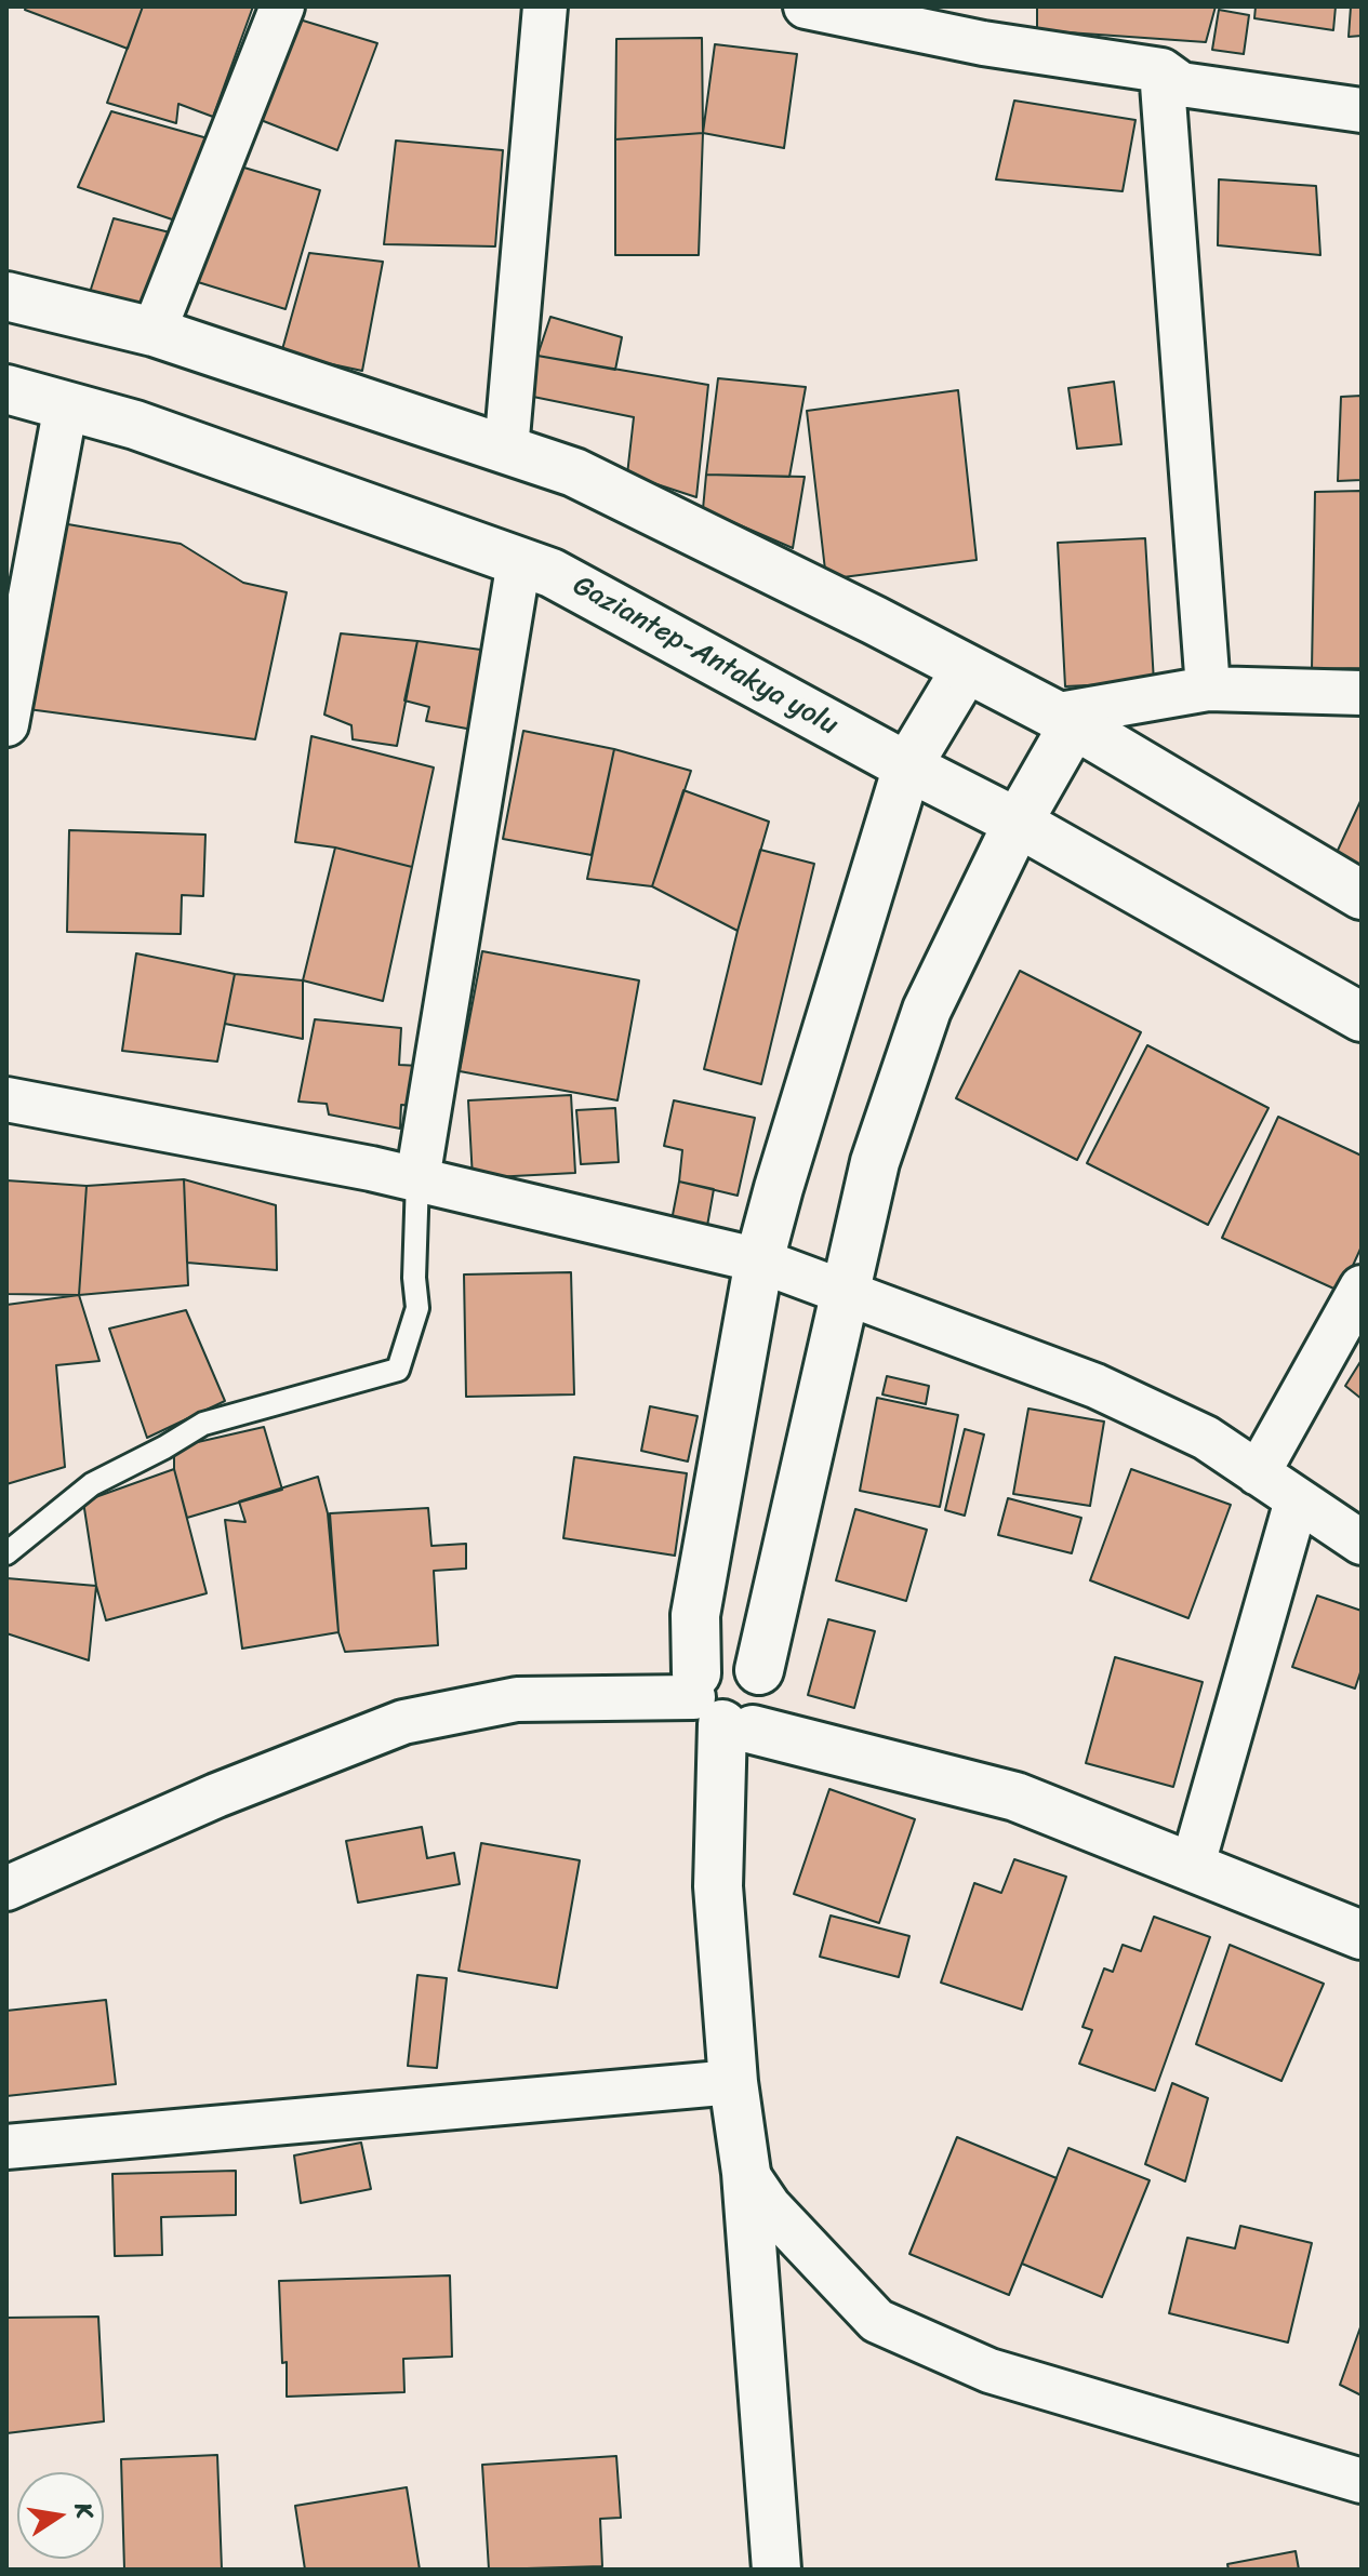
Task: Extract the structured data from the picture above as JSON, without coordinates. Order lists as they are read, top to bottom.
{
  "streets": {
    "street": ["Gaziantep-Antakya yolu"]
  },
  "north": "right"
}
